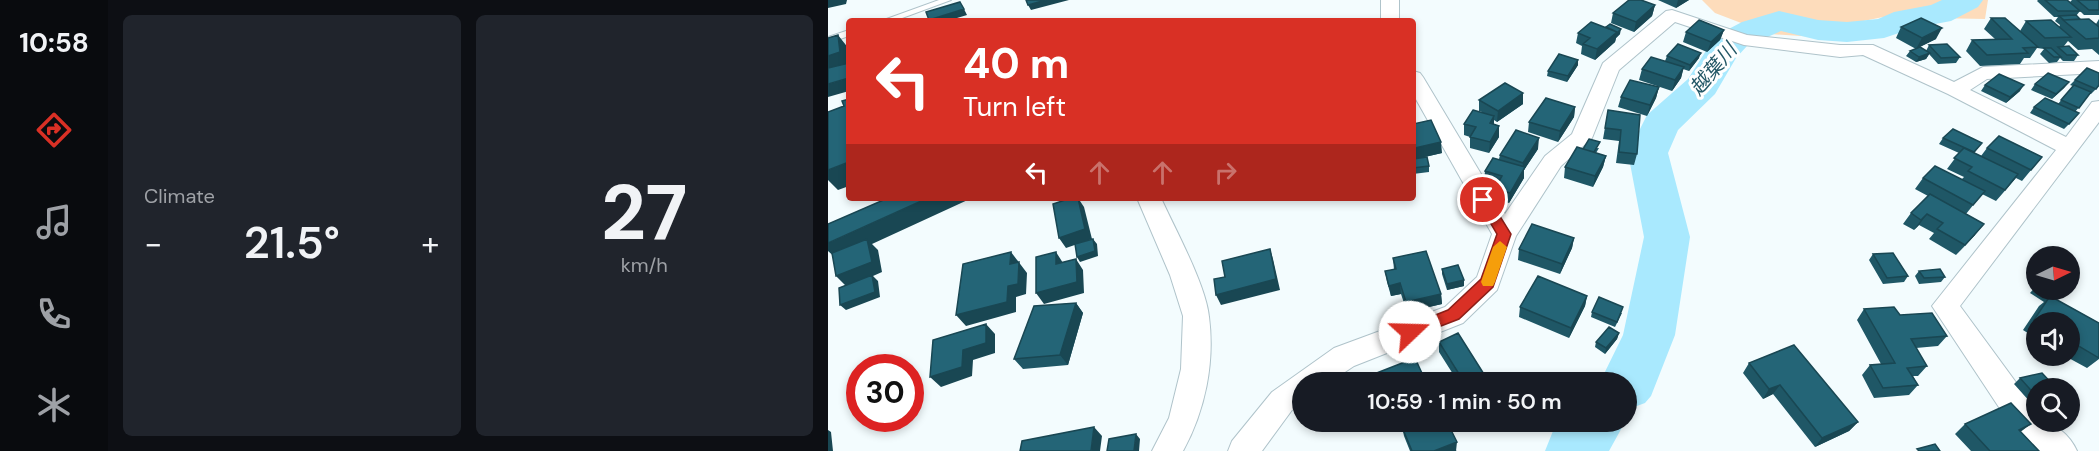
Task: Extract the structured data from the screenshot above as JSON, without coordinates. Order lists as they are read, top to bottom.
{
  "water": ["越葉川"],
  "north": "right",
  "page": {
    "tabs": "10:58",
    "tile": [
      "Climate",
      ["27", "km/h"]
    ],
    "turn": ["40 m", "Turn left"],
    "heat": ["−", "21.5°", "+"],
    "limit": "30",
    "trip": "10:59 · 1 min · 50 m"
  }
}
